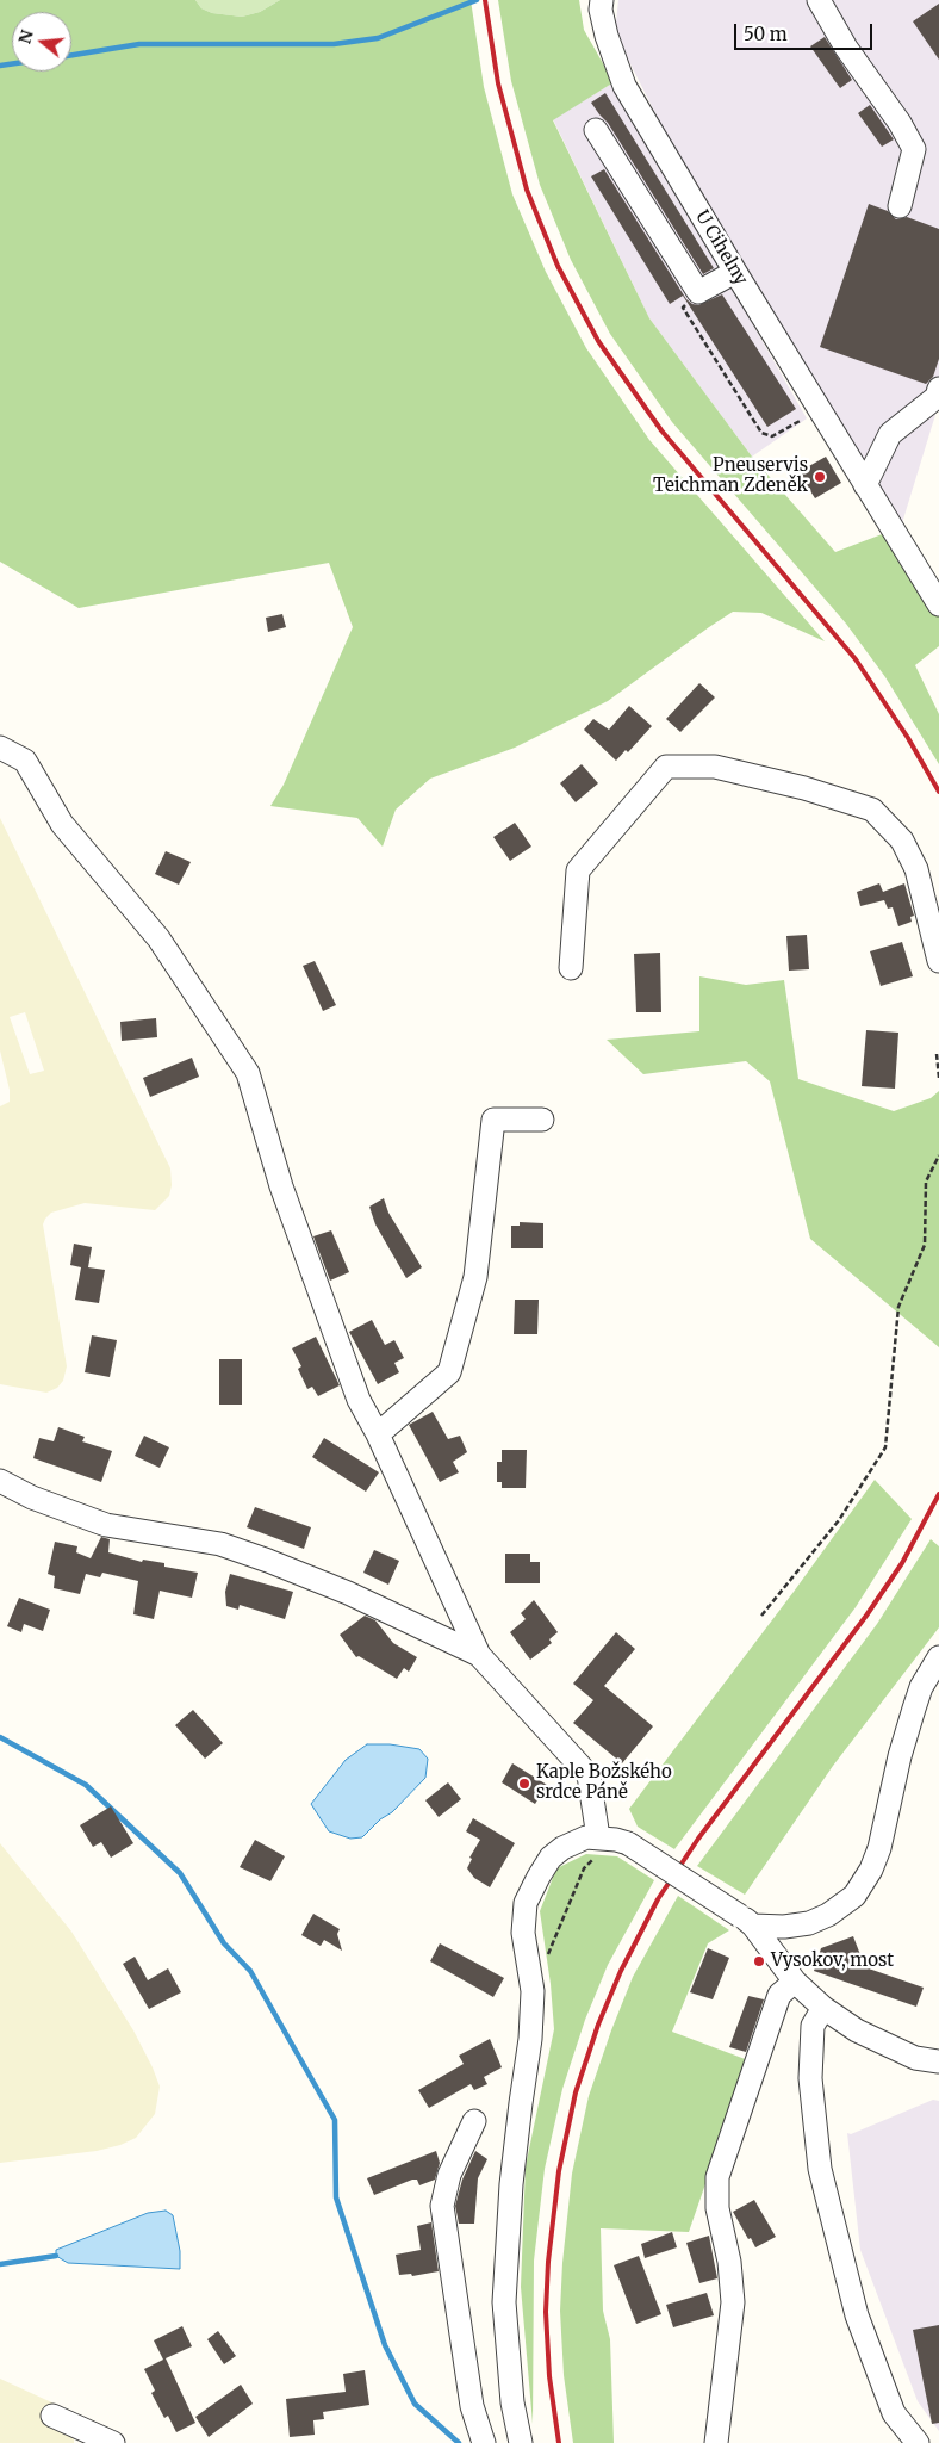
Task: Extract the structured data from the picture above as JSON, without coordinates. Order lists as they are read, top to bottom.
{
  "streets": {
    "street": ["U Cihelny"]
  },
  "places": ["Pneuservis Teichman Zdeněk", "Kaple Božského srdce Páně", "Vysokov, most"],
  "scale_bar": "50 m",
  "north": "left"
}
